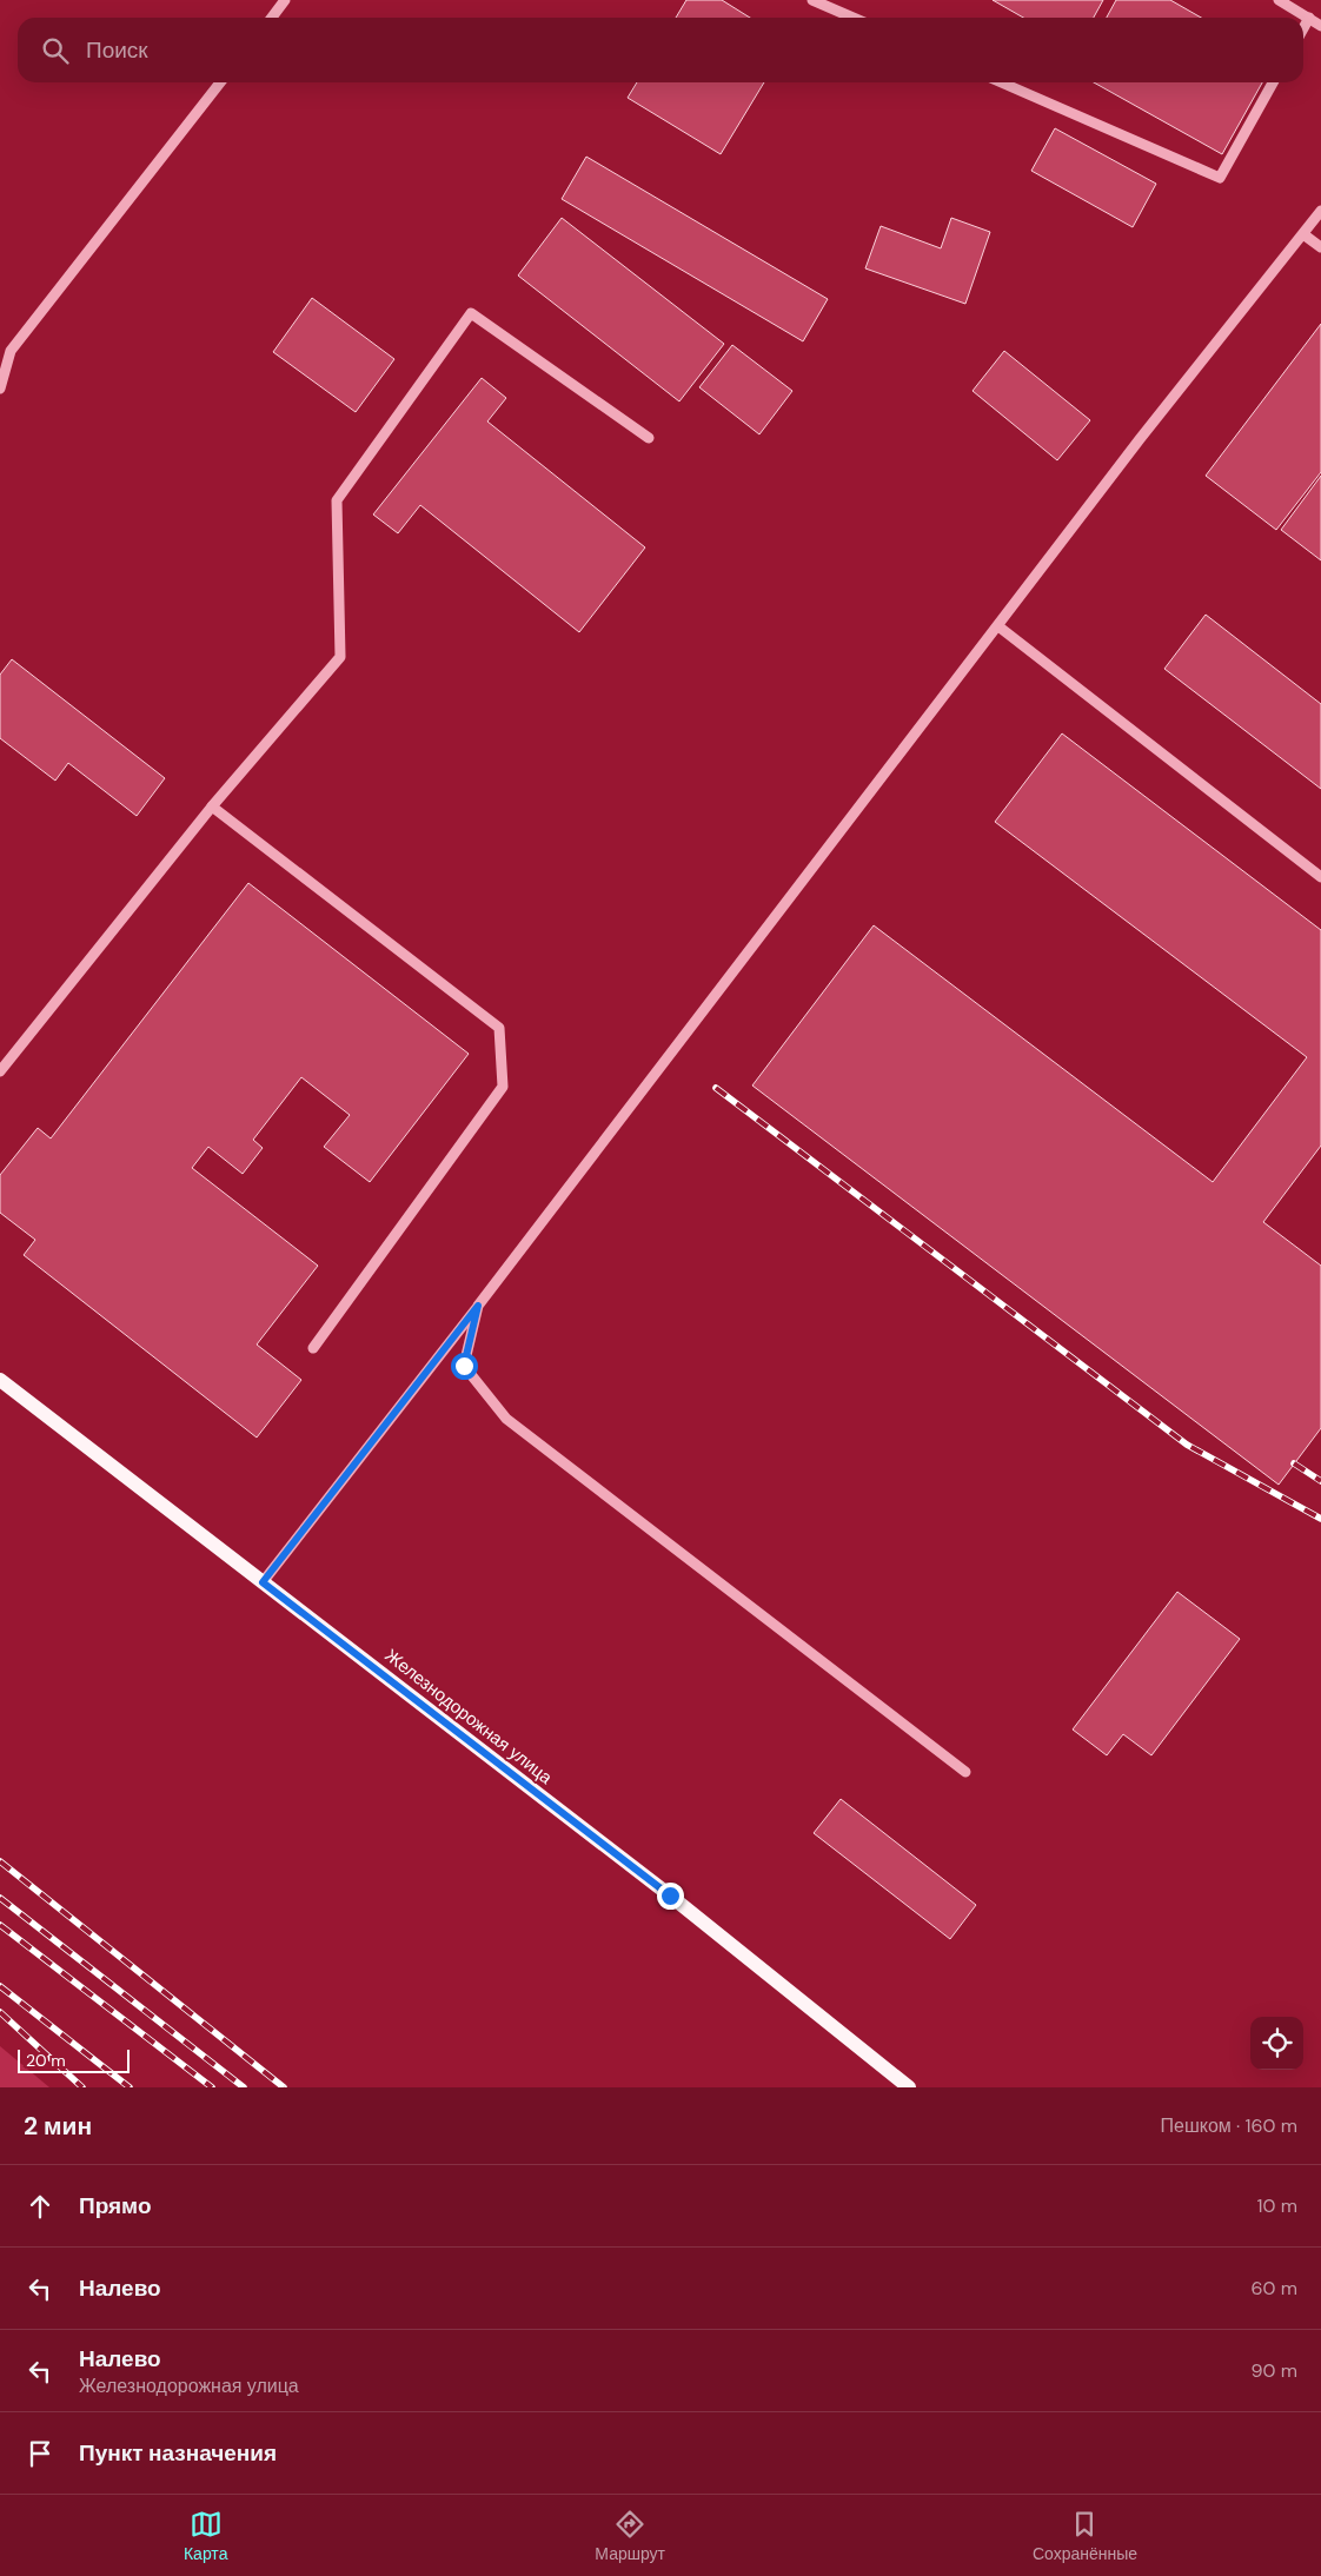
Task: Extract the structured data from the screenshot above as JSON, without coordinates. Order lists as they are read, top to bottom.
{
  "streets": {
    "main road": ["Железнодорожная улица"]
  },
  "scale_bar": "20 m",
  "page": {
    "search": "Поиск",
    "scale": "20 m",
    "heading": ["2 мин", "Пешком · 160 m"],
    "list": [
      ["Прямо", "10 m"],
      ["Налево", "60 m"],
      ["Налево", "Железнодорожная улица", "90 m"],
      "Пункт назначения"
    ],
    "nav": ["Карта", "Маршрут", "Сохранённые"]
  }
}
